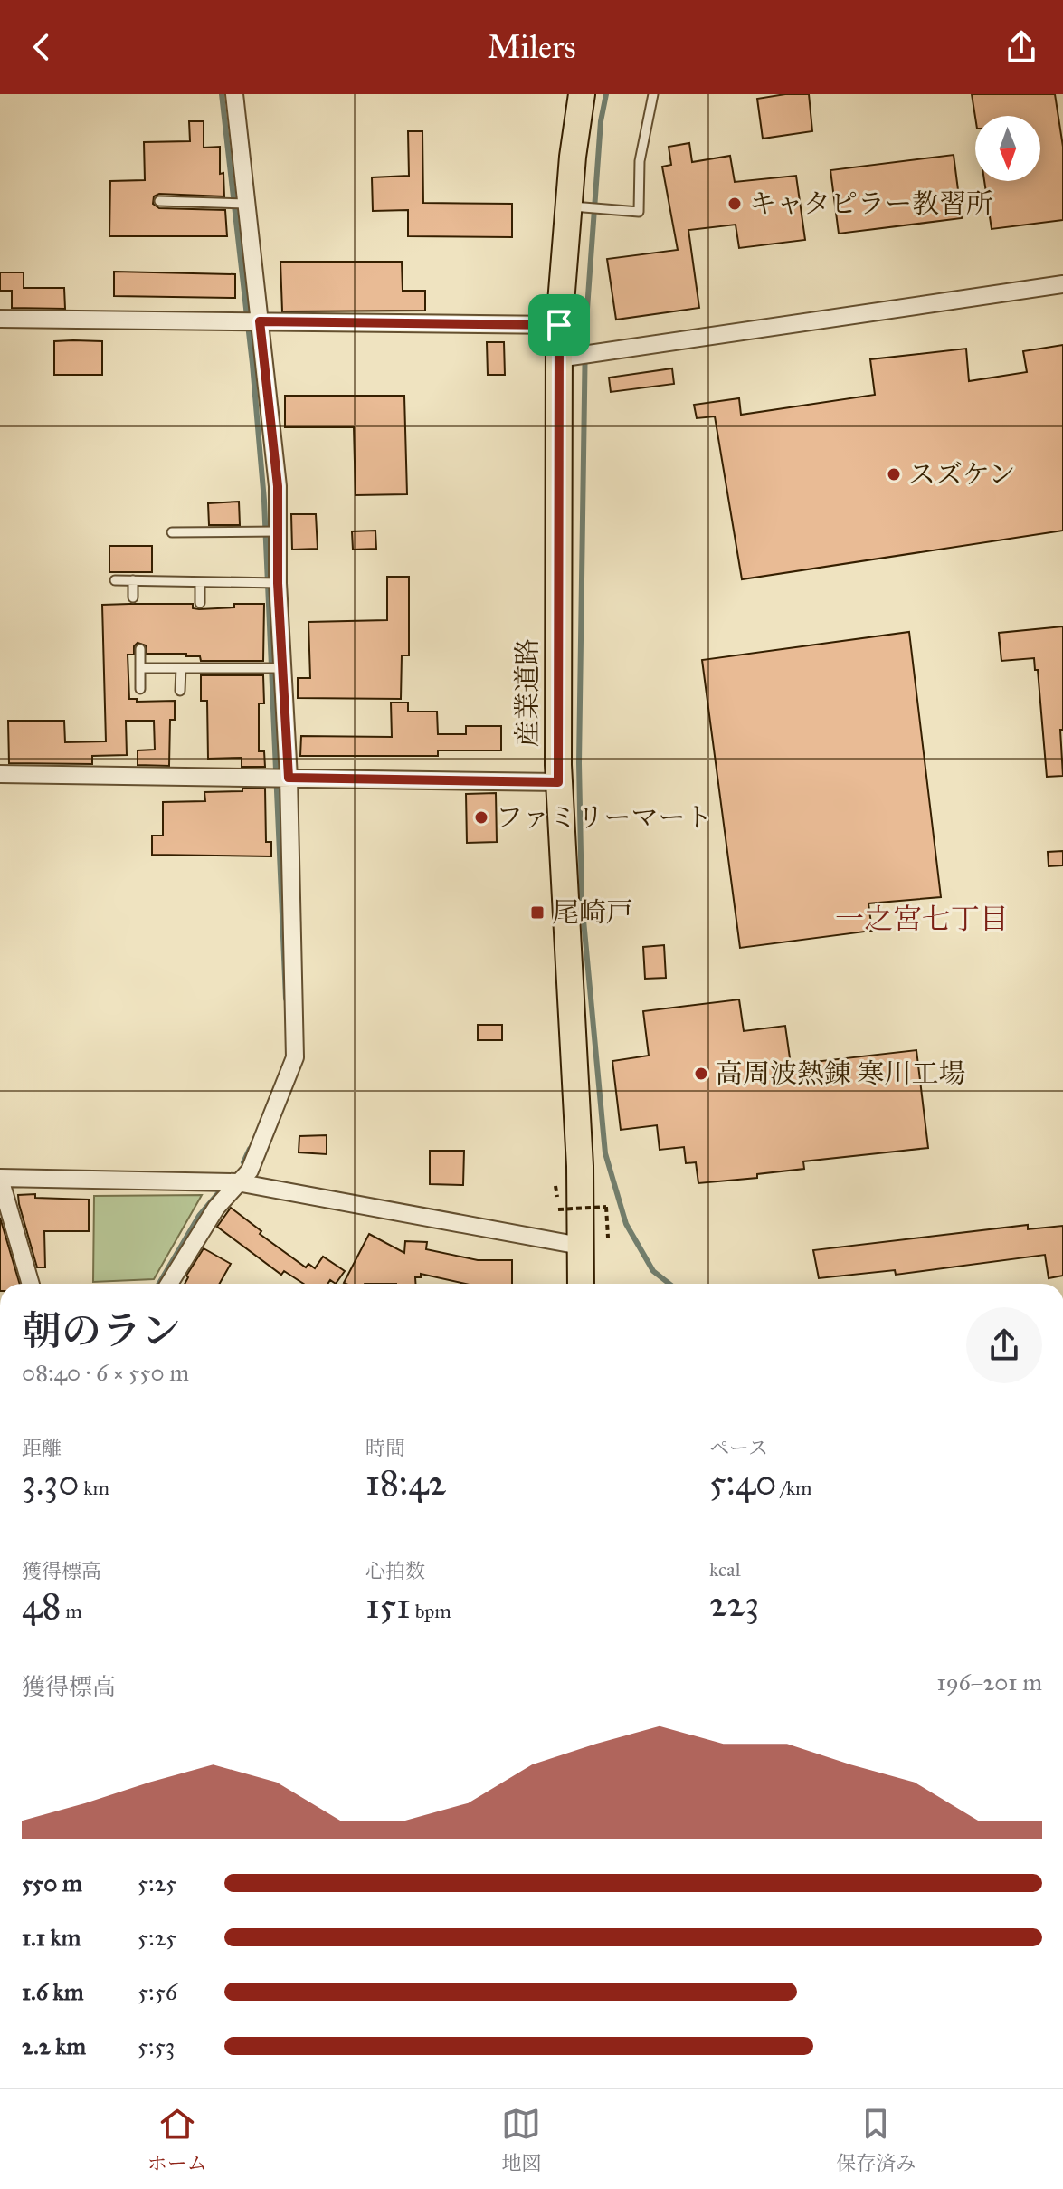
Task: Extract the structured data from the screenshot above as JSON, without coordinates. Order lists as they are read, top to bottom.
{
  "streets": {
    "main road": ["産業道路"]
  },
  "districts": ["一之宮七丁目"],
  "places": {
    "other": [
      "キャタピラー教習所",
      "スズケン",
      "ファミリーマート",
      "高周波熱錬 寒川工場"
    ],
    "transit": ["尾崎戸"]
  },
  "north": "bottom",
  "page": {
    "header": "Milers",
    "heading": ["朝のラン", "08:40 · 6 × 550 m"],
    "stats": [
      ["距離", "3.30 km"],
      ["時間", "18:42"],
      ["ペース", "5:40 /km"],
      ["獲得標高", "48 m"],
      ["心拍数", "151 bpm"],
      ["kcal", "223"]
    ],
    "chart": ["獲得標高", "196–201 m"],
    "list": [
      {
        "name": "550 m",
        "note": "5:25"
      },
      {
        "name": "1.1 km",
        "note": "5:25"
      },
      {
        "name": "1.6 km",
        "note": "5:56"
      },
      {
        "name": "2.2 km",
        "note": "5:53"
      }
    ],
    "tabs": ["ホーム", "地図", "保存済み"]
  }
}
